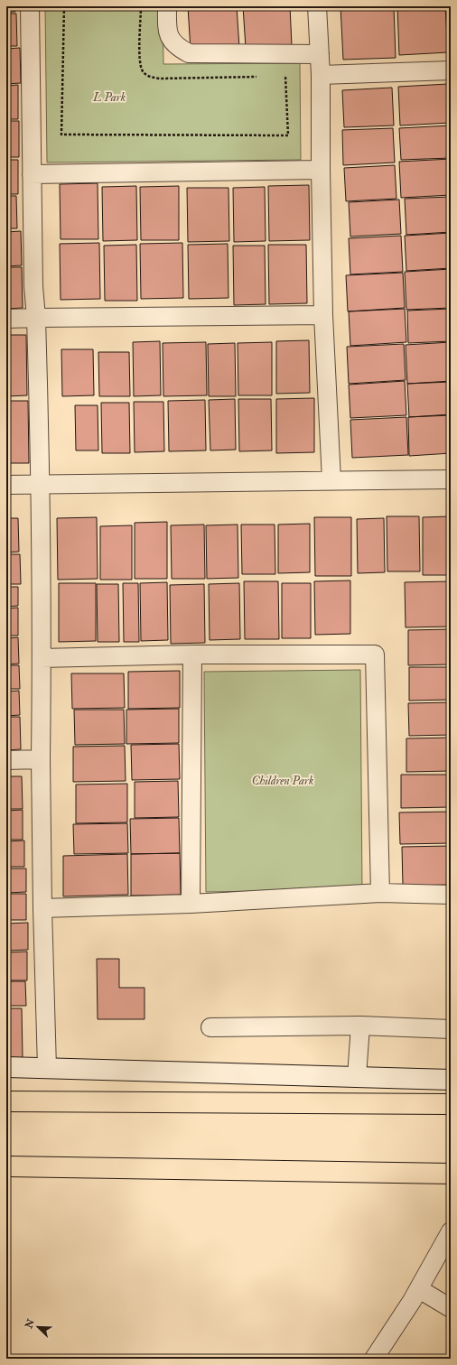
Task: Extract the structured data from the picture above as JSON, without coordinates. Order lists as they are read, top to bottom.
{
  "parks": ["L Park", "Children Park"],
  "north": "top left"
}
